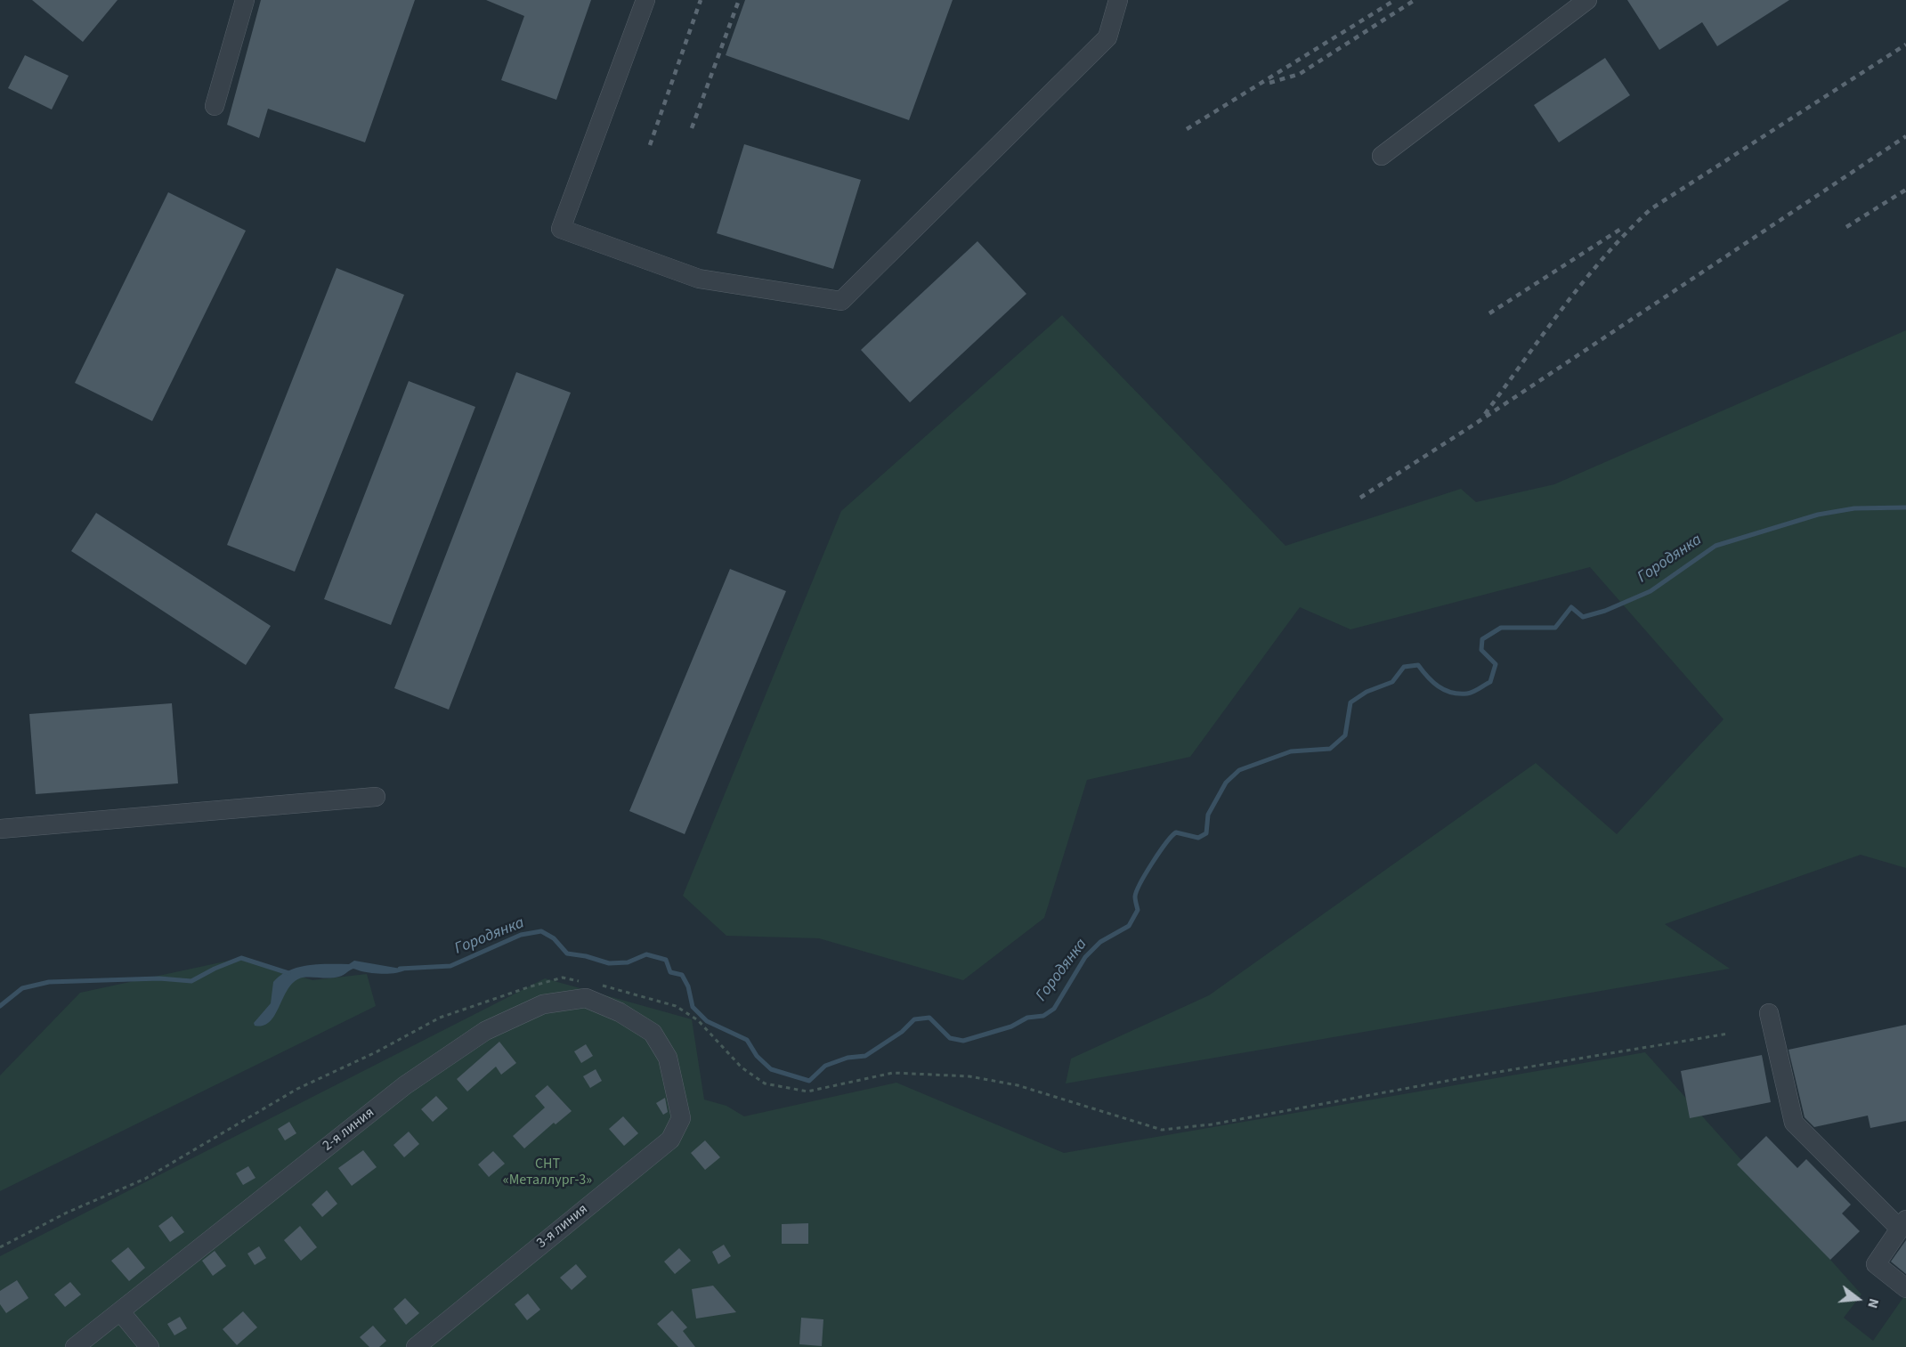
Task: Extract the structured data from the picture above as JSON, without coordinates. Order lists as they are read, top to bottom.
{
  "streets": {
    "lane": ["2-я линия", "3-я линия"]
  },
  "crossings": [
    ["2-я линия", "3-я линия"]
  ],
  "water": ["Городянка"],
  "parks": ["СНТ «Металлург-3»"],
  "north": "right"
}
